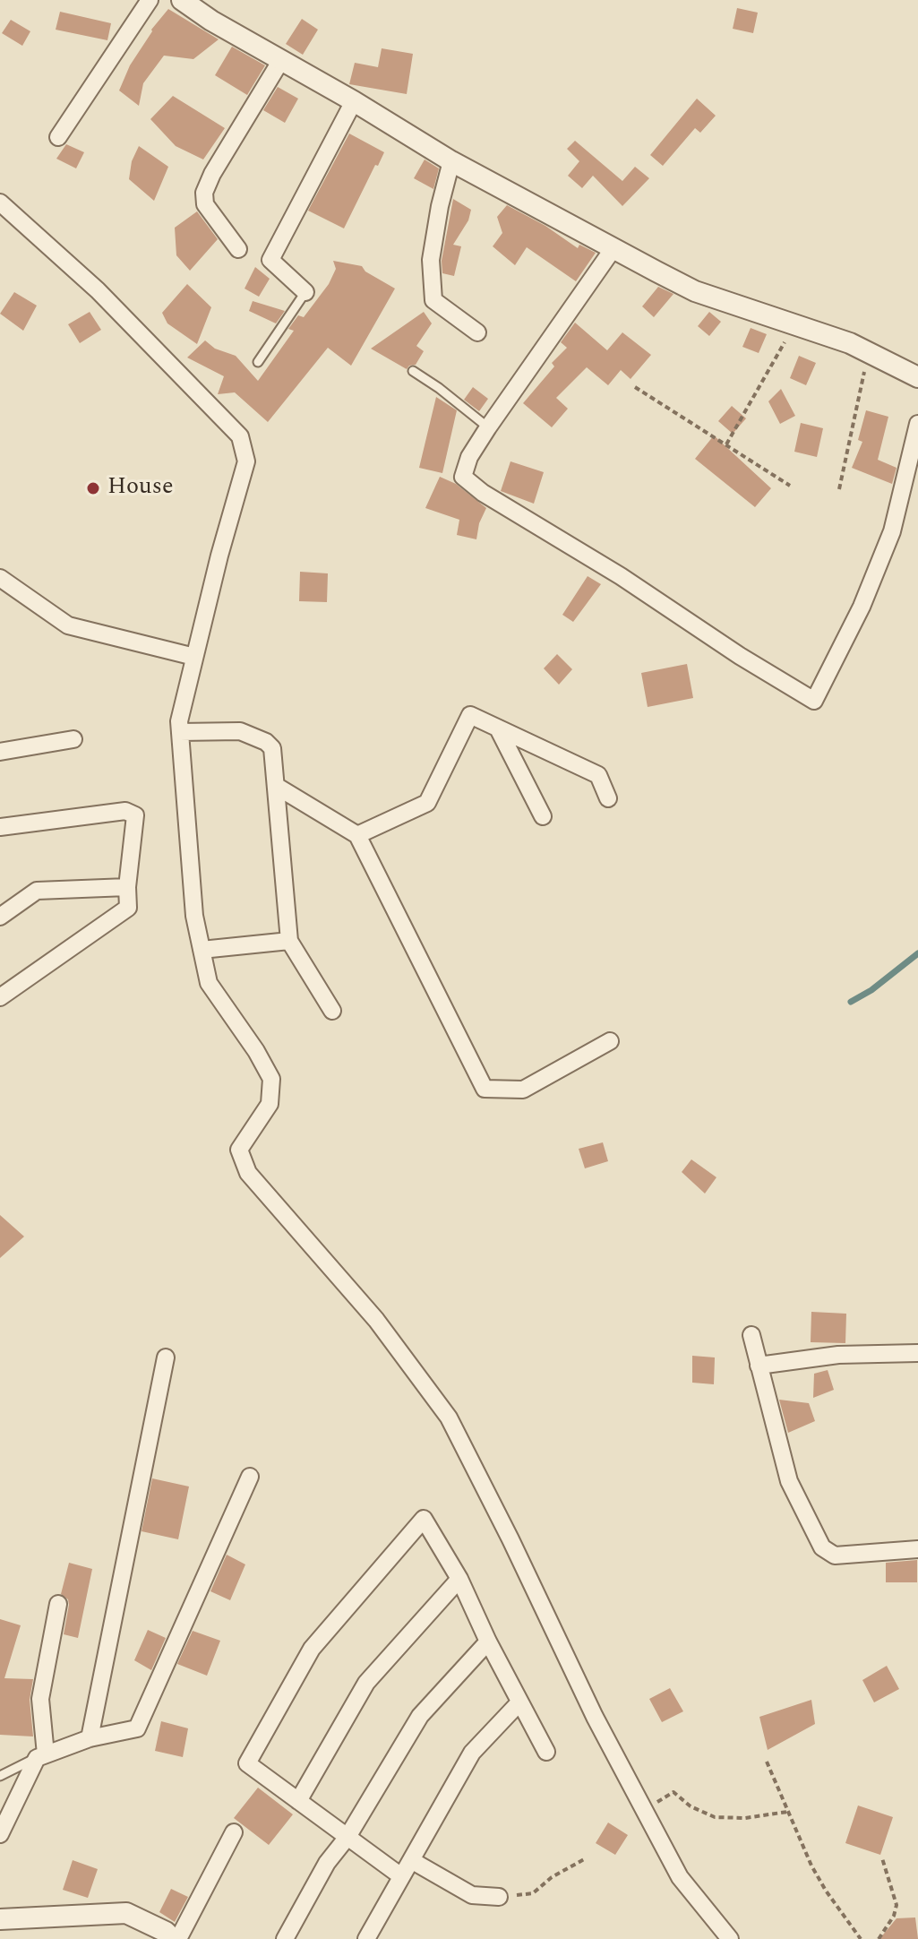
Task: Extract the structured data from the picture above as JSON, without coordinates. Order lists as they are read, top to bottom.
{
  "places": ["House"]
}
